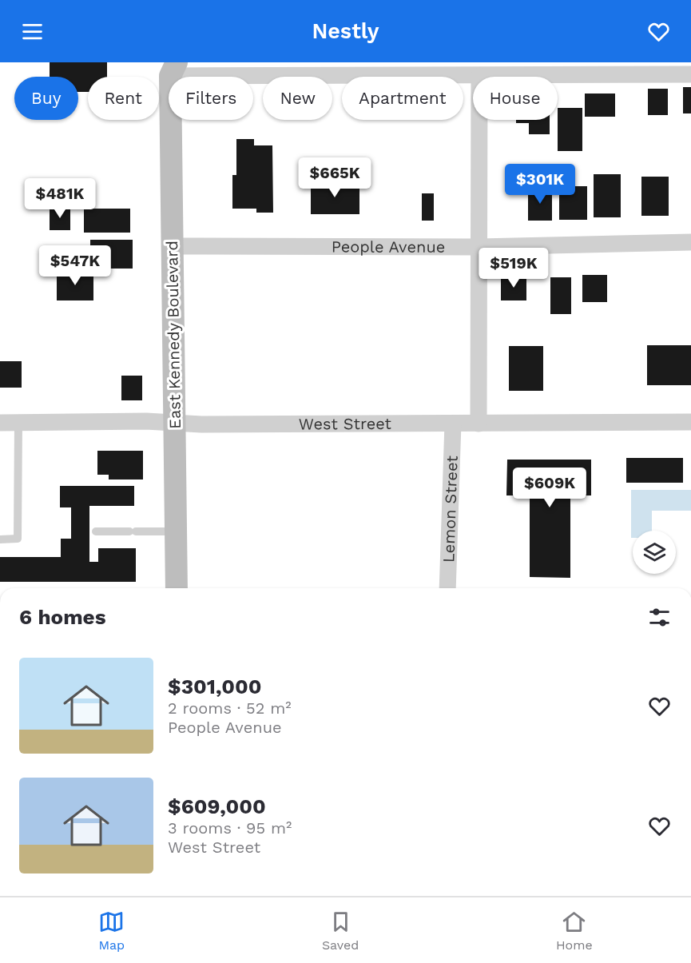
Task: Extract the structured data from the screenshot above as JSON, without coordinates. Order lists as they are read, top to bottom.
{
  "streets": {
    "main road": ["East Kennedy Boulevard"],
    "street": ["People Avenue", "West Street", "Lemon Street"]
  },
  "crossings": [
    ["People Avenue", "East Kennedy Boulevard"],
    ["East Kennedy Boulevard", "West Street"],
    ["West Street", "Lemon Street"]
  ],
  "page": {
    "header": "Nestly",
    "chip": [
      "Buy",
      "Rent",
      "Filters",
      "New",
      "Apartment",
      "House"
    ],
    "price": [
      "$665K",
      "$301K",
      "$481K",
      "$547K",
      "$519K",
      "$609K"
    ],
    "heading": "6 homes",
    "list": [
      {
        "name": "$301,000",
        "note": "2 rooms · 52 m² · People Avenue"
      },
      {
        "name": "$609,000",
        "note": "3 rooms · 95 m² · West Street"
      }
    ],
    "tabs": ["Map", "Saved", "Home"]
  }
}
